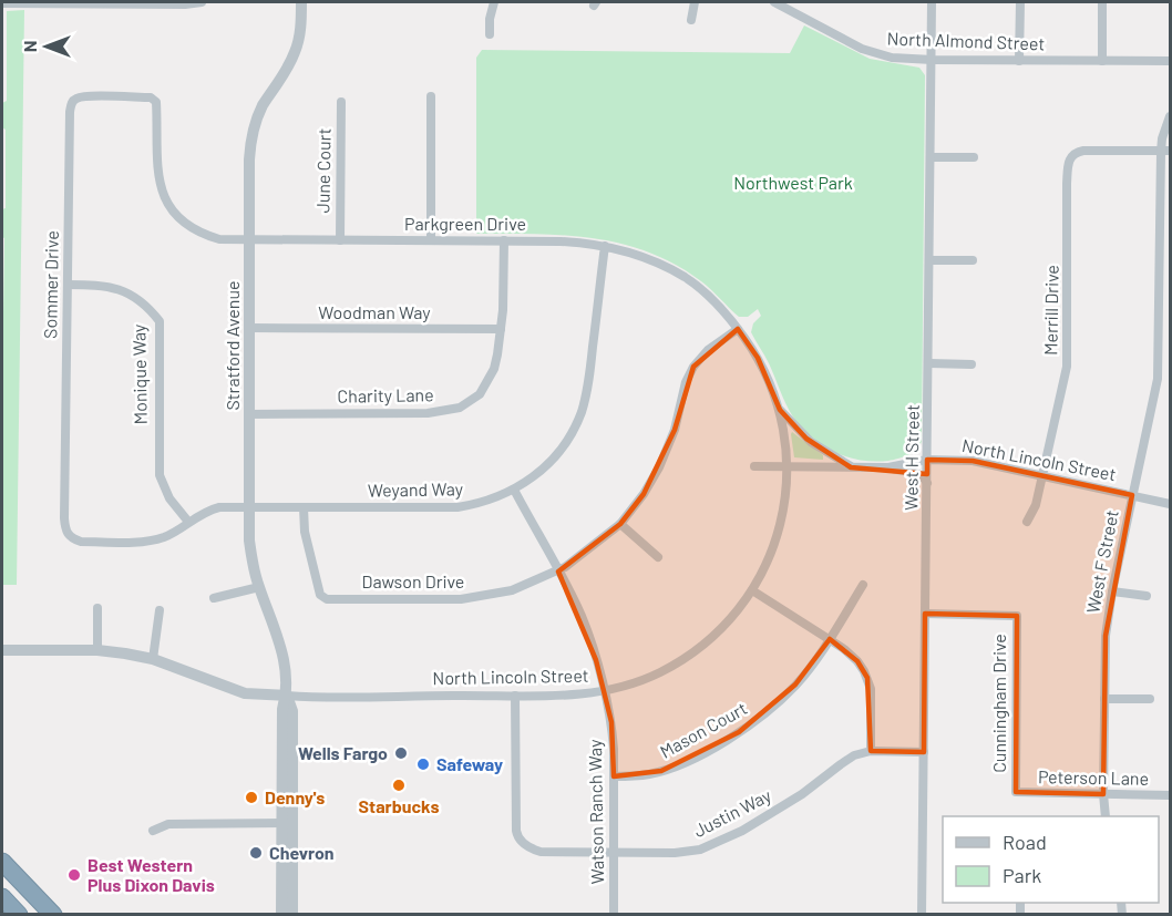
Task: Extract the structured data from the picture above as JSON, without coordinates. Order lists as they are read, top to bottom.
{
  "streets": {
    "street": [
      "North Almond Street",
      "June Court",
      "Parkgreen Drive",
      "Sommer Drive",
      "Merrill Drive",
      "Woodman Way",
      "Stratford Avenue",
      "Monique Way",
      "Charity Lane",
      "West H Street",
      "North Lincoln Street",
      "Weyand Way",
      "West F Street",
      "Dawson Drive",
      "Cunningham Drive",
      "Mason Court",
      "Peterson Lane",
      "Watson Ranch Way",
      "Justin Way"
    ]
  },
  "crossings": [
    ["North Almond Street", "West H Street"],
    ["June Court", "Parkgreen Drive"],
    ["Parkgreen Drive", "Sommer Drive"],
    ["Parkgreen Drive", "Stratford Avenue"],
    ["Parkgreen Drive", "Charity Lane"],
    ["Parkgreen Drive", "North Lincoln Street"],
    ["Parkgreen Drive", "Weyand Way"],
    ["Parkgreen Drive", "Dawson Drive"],
    ["Sommer Drive", "Monique Way"],
    ["Sommer Drive", "Weyand Way"],
    ["Merrill Drive", "North Lincoln Street"],
    ["Merrill Drive", "West F Street"],
    ["Woodman Way", "Stratford Avenue"],
    ["Woodman Way", "Charity Lane"],
    ["Stratford Avenue", "Charity Lane"],
    ["Stratford Avenue", "North Lincoln Street"],
    ["Stratford Avenue", "Weyand Way"],
    ["Monique Way", "Weyand Way"],
    ["West H Street", "North Lincoln Street"],
    ["West H Street", "Cunningham Drive"],
    ["West H Street", "Justin Way"],
    ["North Lincoln Street", "West F Street"],
    ["North Lincoln Street", "Watson Ranch Way"],
    ["North Lincoln Street", "Justin Way"],
    ["Weyand Way", "Dawson Drive"],
    ["Weyand Way", "Watson Ranch Way"],
    ["West F Street", "Peterson Lane"],
    ["Dawson Drive", "Watson Ranch Way"],
    ["Cunningham Drive", "Peterson Lane"],
    ["Mason Court", "Watson Ranch Way"],
    ["Watson Ranch Way", "Justin Way"]
  ],
  "parks": ["Northwest Park"],
  "places": [
    "Wells Fargo",
    "Safeway",
    "Starbucks",
    "Denny's",
    "Chevron",
    "Best Western Plus Dixon Davis"
  ],
  "legend": ["Road", "Park"],
  "north": "left"
}
